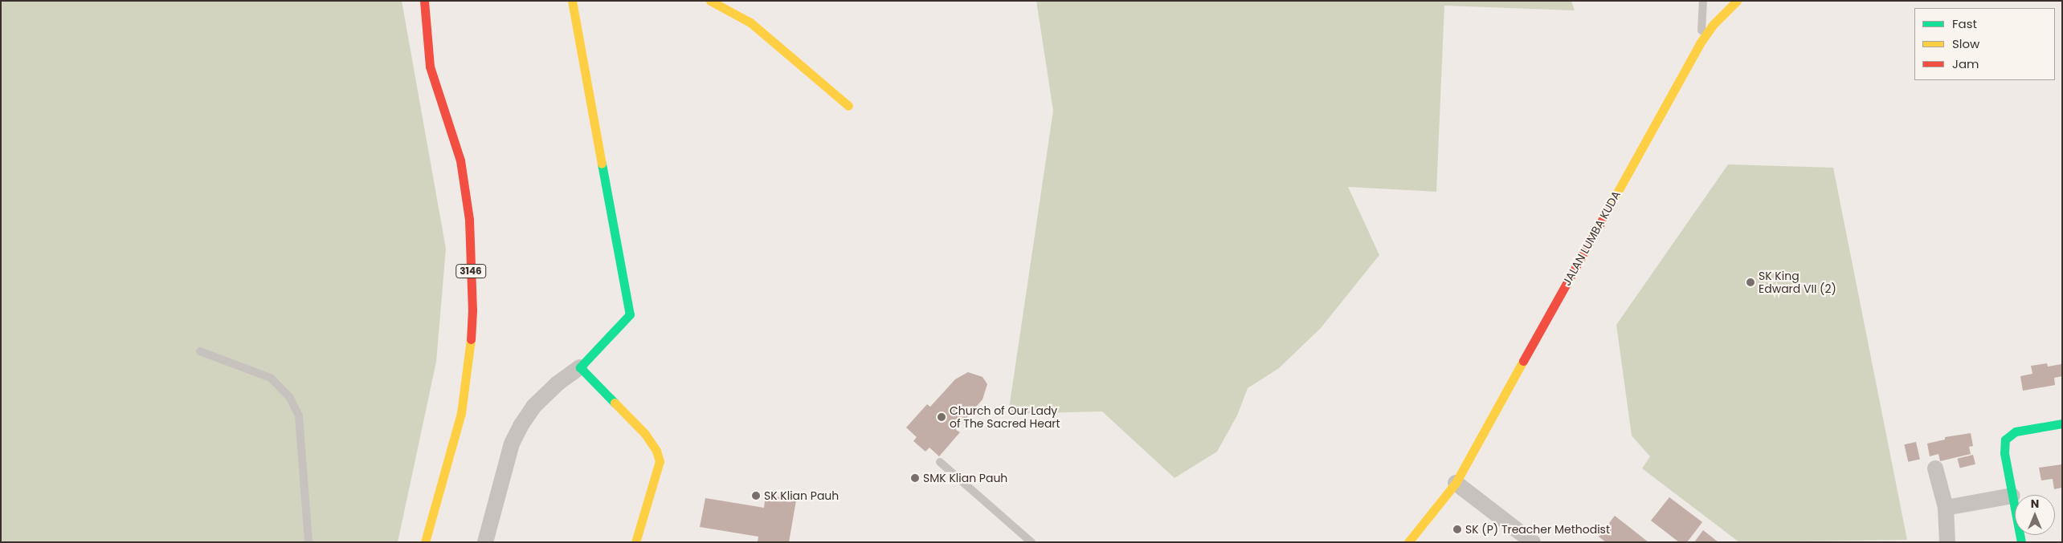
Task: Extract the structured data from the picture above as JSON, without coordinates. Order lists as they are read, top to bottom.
{
  "streets": {
    "street": ["JALAN LUMBA KUDA", "3146"]
  },
  "places": [
    "SK King Edward VII (2)",
    "Church of Our Lady of The Sacred Heart",
    "SMK Klian Pauh",
    "SK Klian Pauh",
    "SK (P) Treacher Methodist"
  ],
  "legend": ["Fast", "Slow", "Jam"],
  "north": "top"
}
